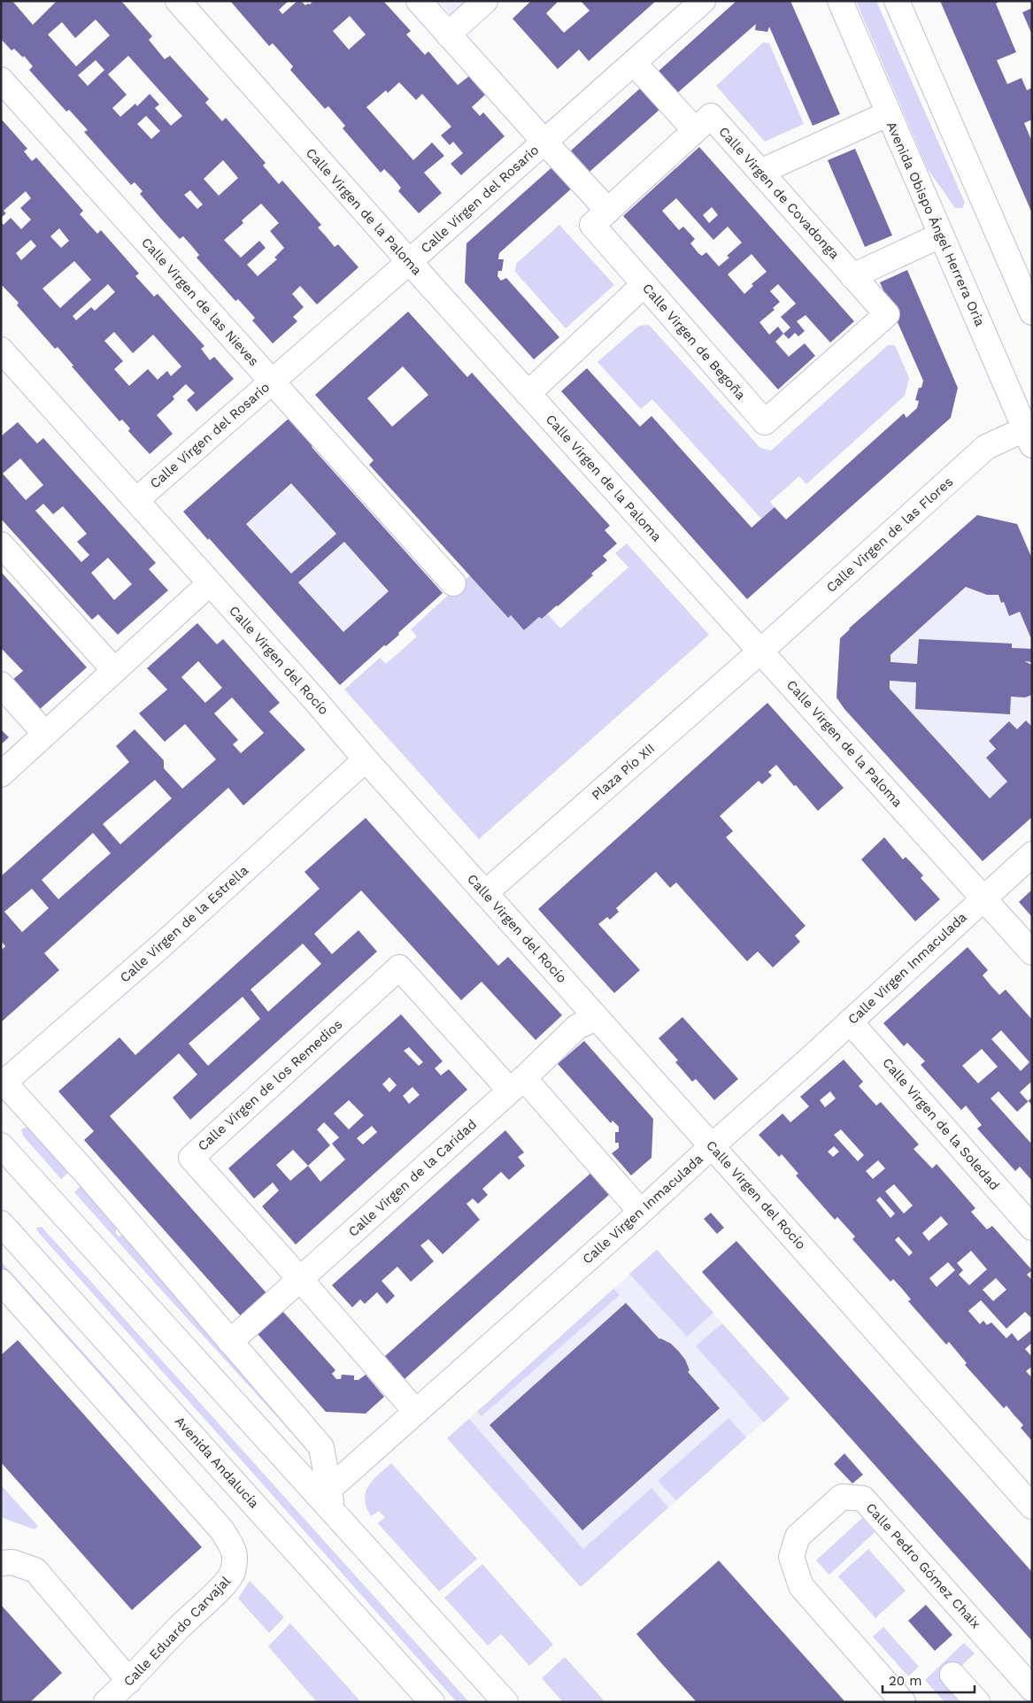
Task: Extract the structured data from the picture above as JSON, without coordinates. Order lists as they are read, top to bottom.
{
  "streets": {
    "street": [
      "Calle Virgen de Covadonga",
      "Calle Virgen del Rosario",
      "Calle Virgen de la Paloma",
      "Avenida Obispo Ángel Herrera Oria",
      "Calle Virgen de las Nieves",
      "Calle Virgen de Begoña",
      "Calle Virgen de las Flores",
      "Calle Virgen del Rocío",
      "Plaza Pío XII",
      "Calle Virgen de la Estrella",
      "Calle Virgen Inmaculada",
      "Calle Virgen de los Remedios",
      "Calle Virgen de la Soledad",
      "Calle Virgen de la Caridad",
      "Avenida Andalucía",
      "Calle Pedro Gómez Chaix",
      "Calle Eduardo Carvajal"
    ]
  },
  "crossings": [
    ["Calle Virgen de Covadonga", "Calle Virgen de Begoña"],
    ["Calle Virgen del Rosario", "Calle Virgen de la Paloma"],
    ["Calle Virgen del Rosario", "Calle Virgen de las Nieves"],
    ["Calle Virgen del Rosario", "Calle Virgen del Rocío"],
    ["Calle Virgen de la Paloma", "Calle Virgen de las Flores"],
    ["Calle Virgen de la Paloma", "Plaza Pío XII"],
    ["Calle Virgen de la Paloma", "Calle Virgen Inmaculada"],
    ["Avenida Obispo Ángel Herrera Oria", "Calle Virgen de las Flores"],
    ["Calle Virgen de las Flores", "Plaza Pío XII"],
    ["Calle Virgen del Rocío", "Plaza Pío XII"],
    ["Calle Virgen del Rocío", "Calle Virgen de la Estrella"],
    ["Calle Virgen del Rocío", "Calle Virgen Inmaculada"],
    ["Calle Virgen del Rocío", "Calle Virgen de la Caridad"],
    ["Calle Virgen Inmaculada", "Calle Virgen de los Remedios"],
    ["Calle Virgen Inmaculada", "Calle Virgen de la Soledad"],
    ["Calle Virgen de los Remedios", "Calle Virgen de la Caridad"]
  ],
  "scale_bar": "20 m"
}
